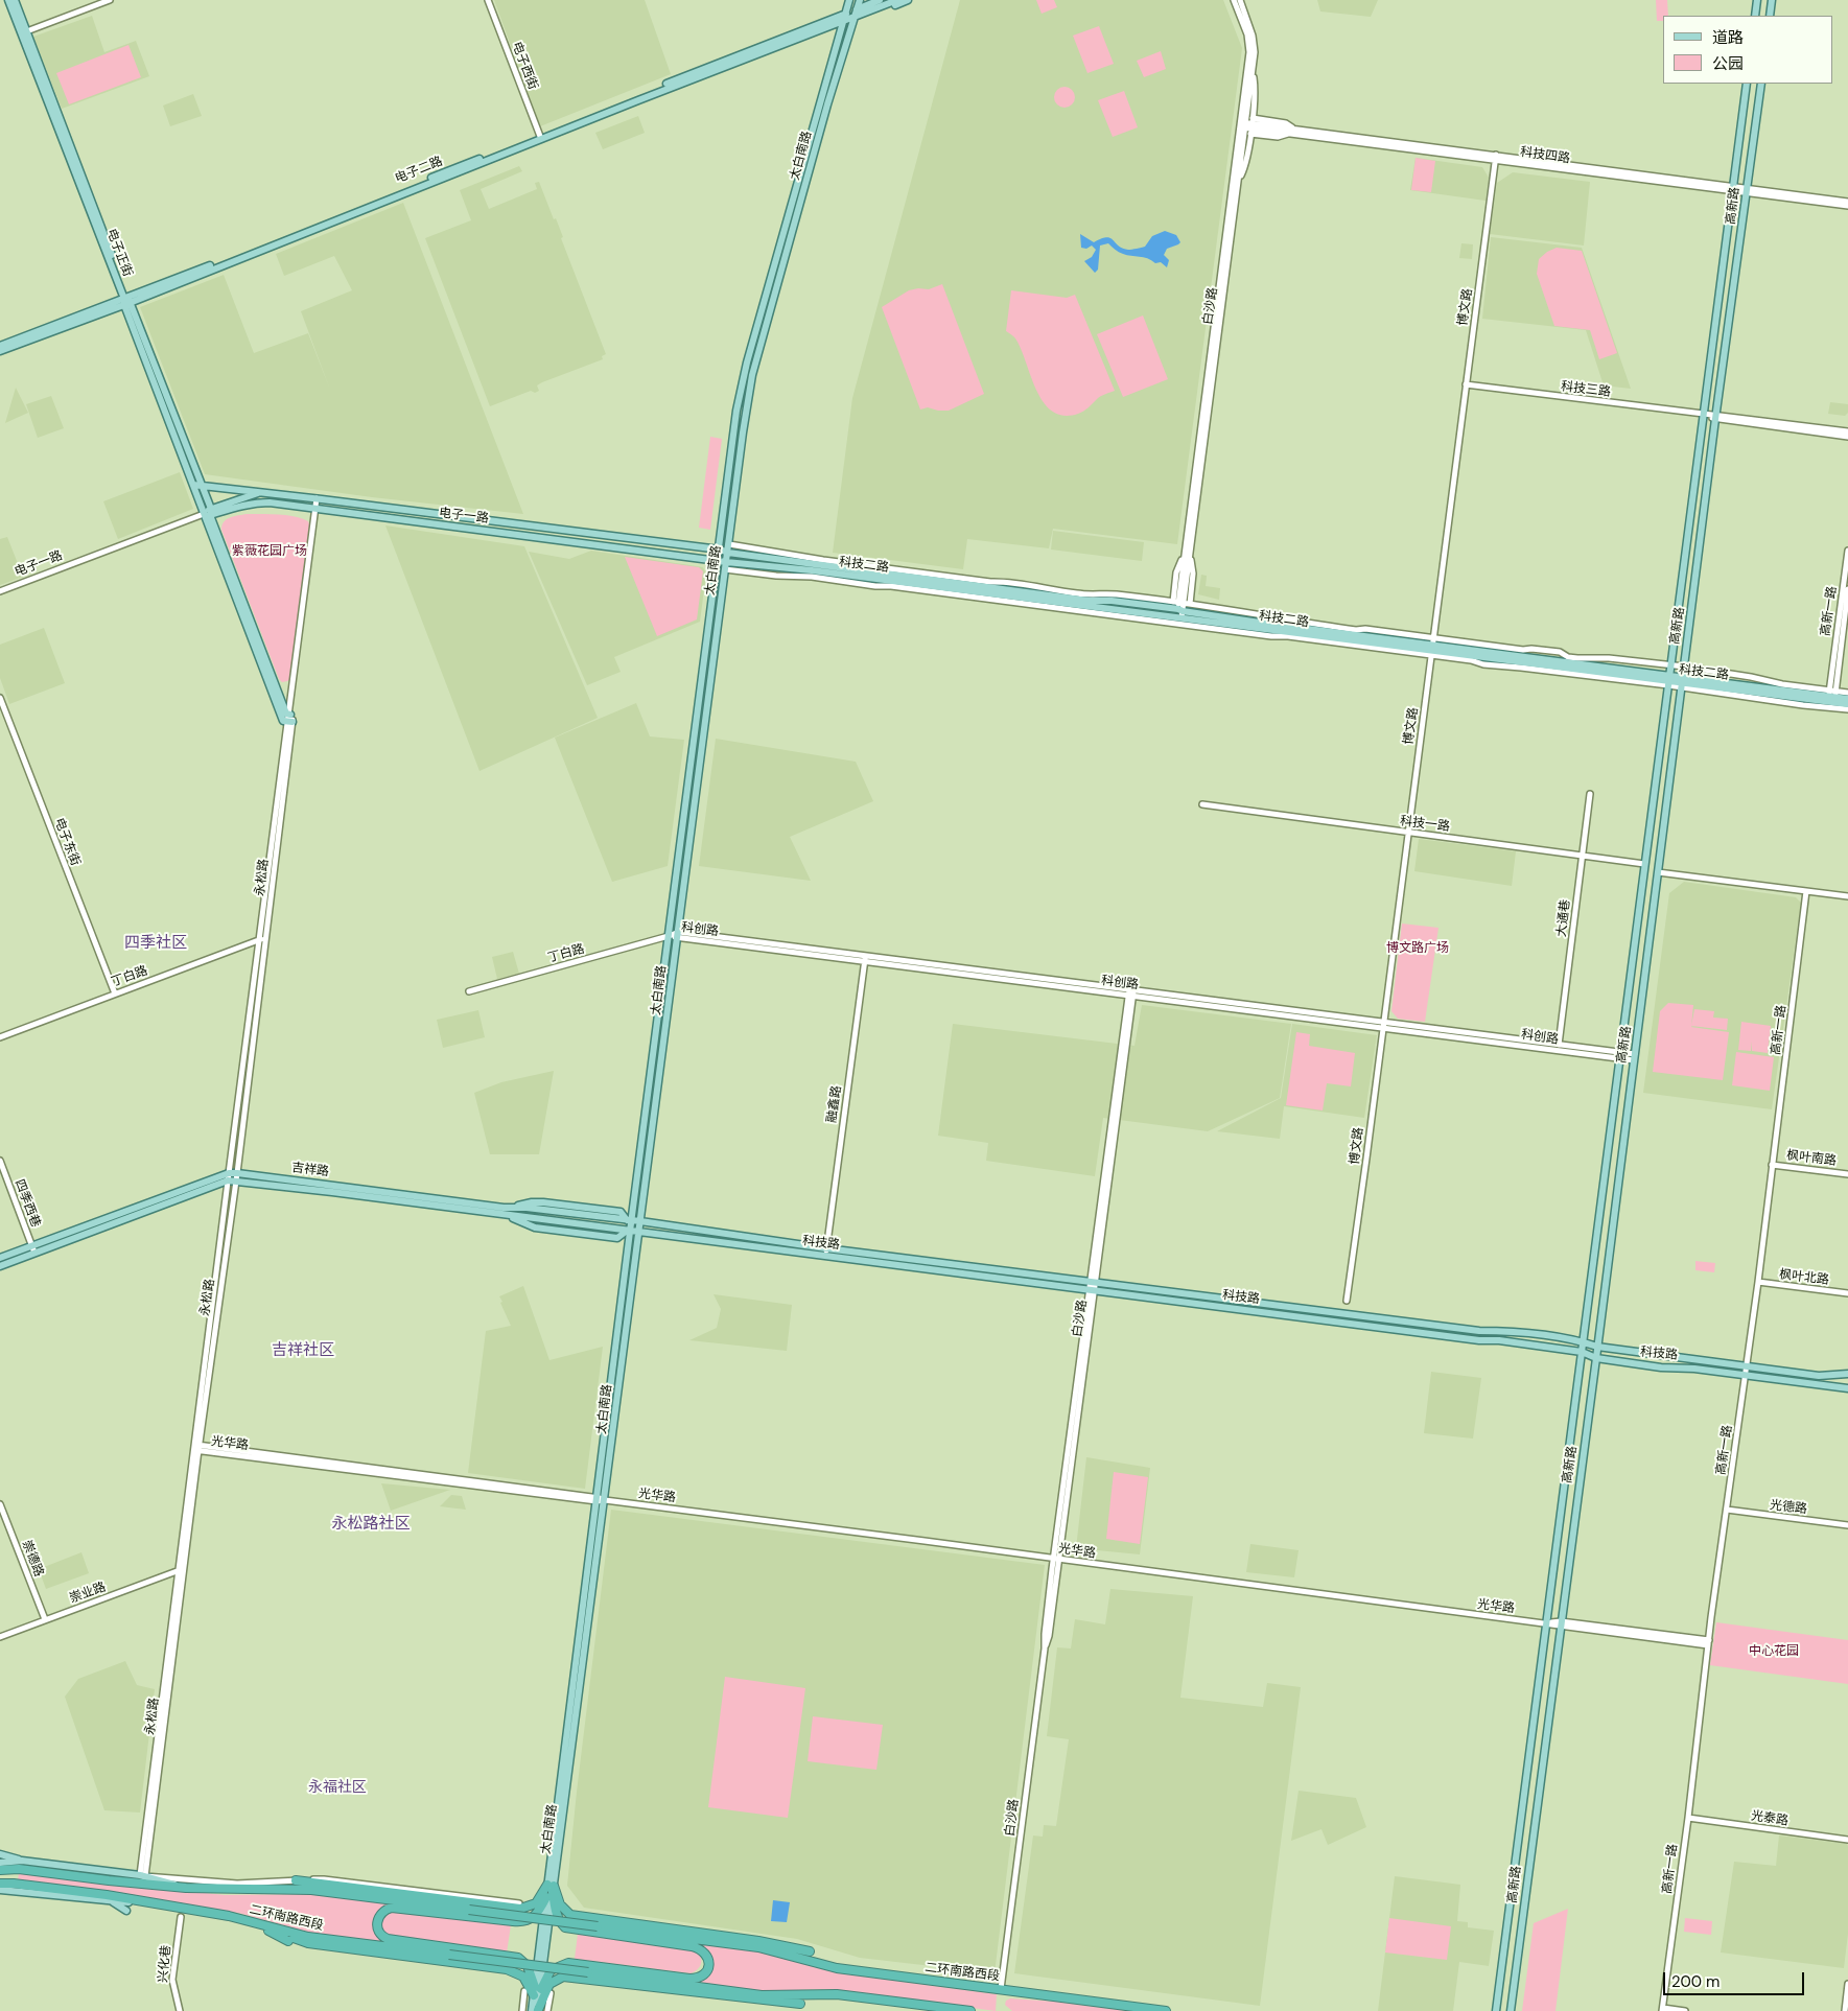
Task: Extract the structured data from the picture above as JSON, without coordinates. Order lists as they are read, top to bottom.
{
  "streets": {
    "highway": ["二环南路西段"],
    "main road": [
      "太白南路",
      "电子二路",
      "高新路",
      "电子正街",
      "电子一路",
      "科技二路",
      "吉祥路",
      "科技路"
    ],
    "street": [
      "电子西街",
      "科技四路",
      "白沙路",
      "博文路",
      "科技三路",
      "高新一路",
      "科技一路",
      "电子东街",
      "永松路",
      "大通巷",
      "科创路",
      "丁白路",
      "融鑫路",
      "枫叶南路",
      "四季西巷",
      "枫叶北路",
      "光华路",
      "光德路",
      "崇德路",
      "崇业路",
      "光泰路",
      "兴化巷"
    ]
  },
  "crossings": [
    ["电子西街", "电子二路"],
    ["太白南路", "电子二路"],
    ["太白南路", "电子一路"],
    ["太白南路", "科技二路"],
    ["太白南路", "科创路"],
    ["太白南路", "丁白路"],
    ["太白南路", "吉祥路"],
    ["太白南路", "科技路"],
    ["太白南路", "光华路"],
    ["科技四路", "高新路"],
    ["科技四路", "白沙路"],
    ["科技四路", "博文路"],
    ["电子二路", "电子正街"],
    ["高新路", "科技三路"],
    ["高新路", "科技二路"],
    ["高新路", "科技一路"],
    ["高新路", "科创路"],
    ["高新路", "科技路"],
    ["高新路", "光华路"],
    ["电子正街", "电子一路"],
    ["白沙路", "科技二路"],
    ["白沙路", "科创路"],
    ["白沙路", "科技路"],
    ["白沙路", "光华路"],
    ["白沙路", "二环南路西段"],
    ["博文路", "科技三路"],
    ["博文路", "科技二路"],
    ["博文路", "科技一路"],
    ["博文路", "科创路"],
    ["电子一路", "科技二路"],
    ["电子一路", "永松路"],
    ["科技二路", "高新一路"],
    ["高新一路", "枫叶南路"],
    ["高新一路", "科技路"],
    ["高新一路", "枫叶北路"],
    ["高新一路", "光华路"],
    ["高新一路", "光德路"],
    ["高新一路", "光泰路"],
    ["科技一路", "大通巷"],
    ["电子东街", "丁白路"],
    ["永松路", "丁白路"],
    ["永松路", "吉祥路"],
    ["永松路", "光华路"],
    ["永松路", "崇业路"],
    ["大通巷", "科创路"],
    ["科创路", "丁白路"],
    ["科创路", "融鑫路"],
    ["融鑫路", "科技路"],
    ["吉祥路", "四季西巷"],
    ["吉祥路", "科技路"],
    ["崇德路", "崇业路"]
  ],
  "districts": [
    "四季社区",
    "吉祥社区",
    "永松路社区",
    "永福社区"
  ],
  "parks": ["紫薇花园广场", "博文路广场", "中心花园"],
  "legend": ["道路", "公园"],
  "scale_bar": "200 m"
}
